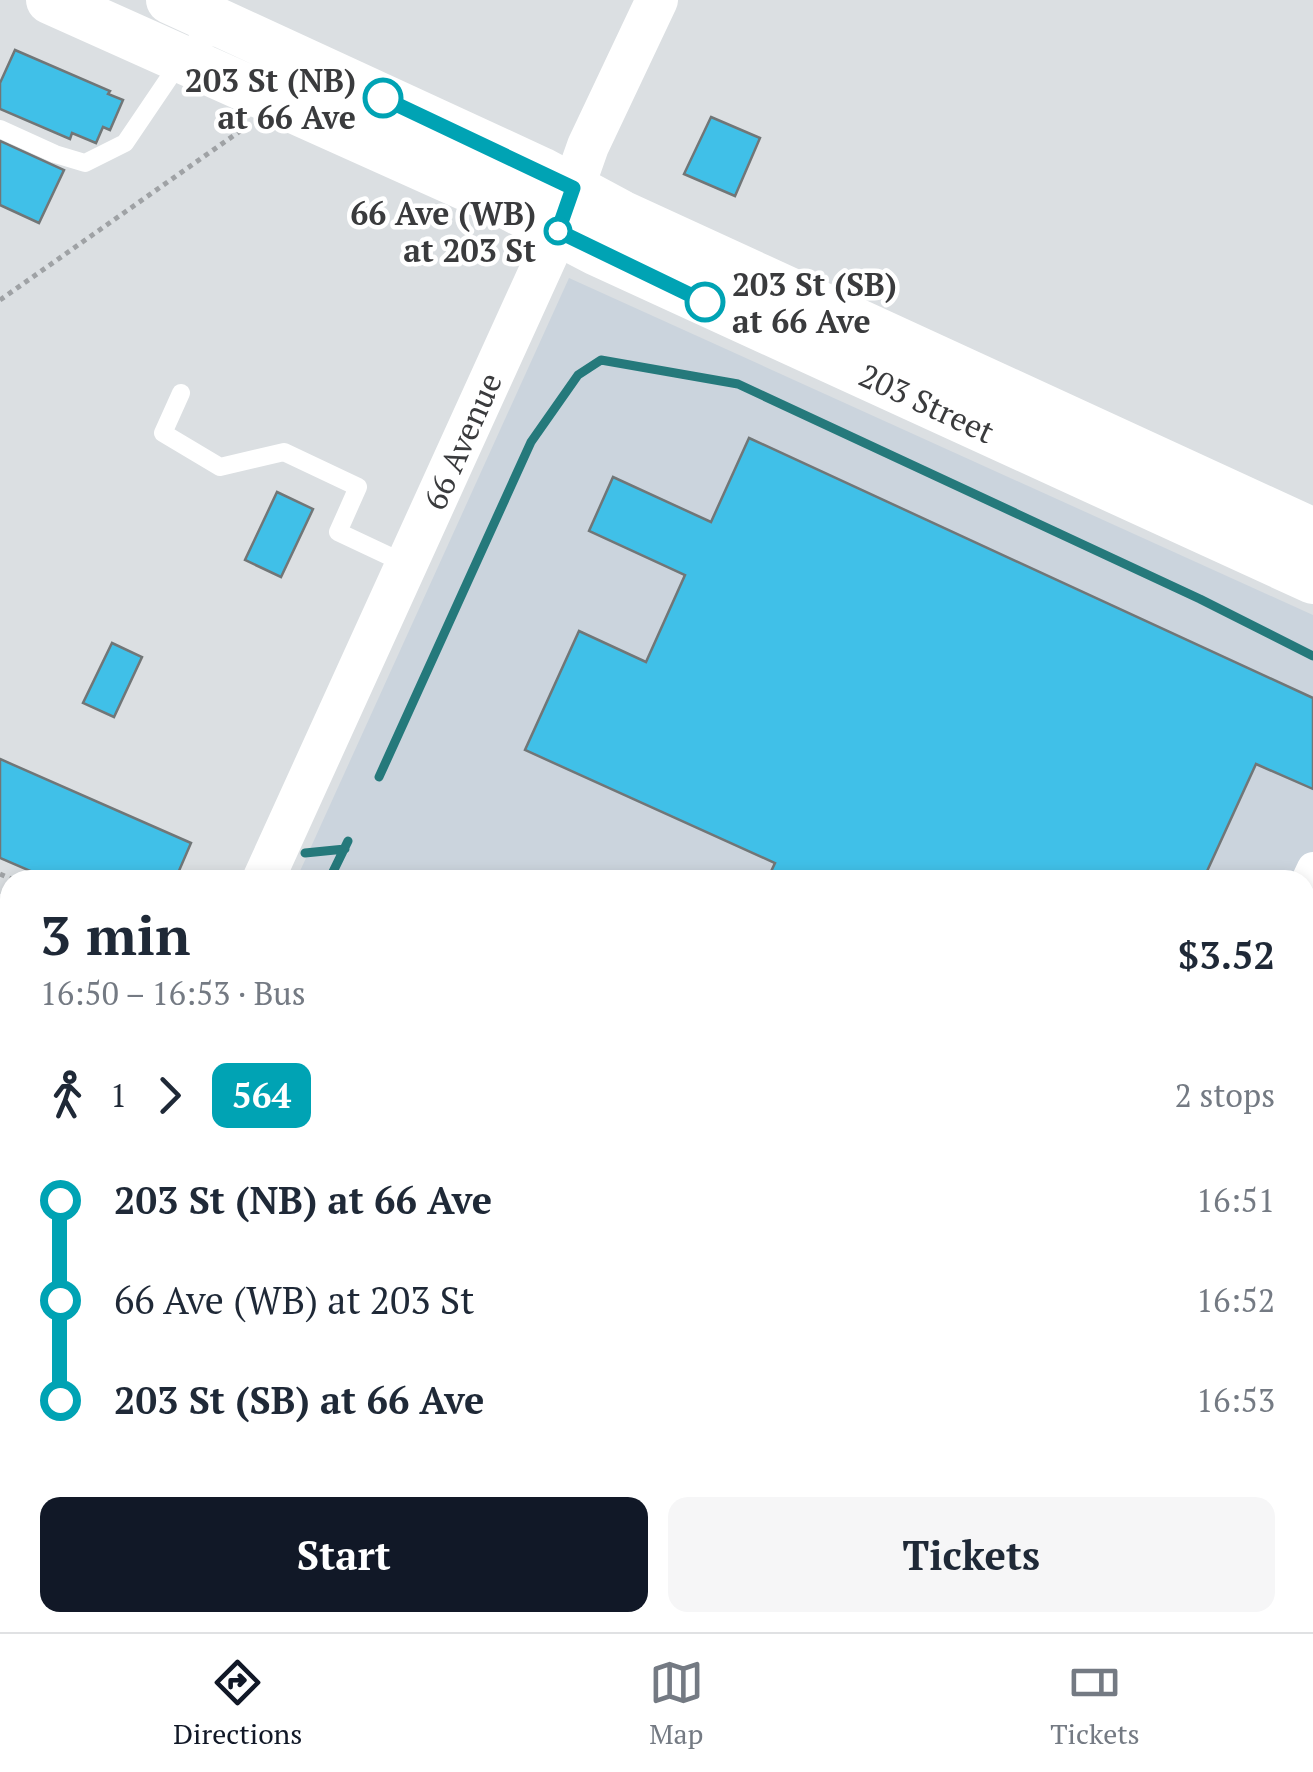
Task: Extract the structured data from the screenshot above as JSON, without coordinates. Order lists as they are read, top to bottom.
{
  "streets": {
    "main road": ["203 Street"],
    "street": ["66 Avenue"]
  },
  "crossings": [
    ["203 Street", "66 Avenue"]
  ],
  "places": ["203 St (NB) at 66 Ave", "66 Ave (WB) at 203 St", "203 St (SB) at 66 Ave"],
  "lines": ["bus line 564"],
  "page": {
    "heading": ["3 min", "16:50 – 16:53 · Bus", "$3.52"],
    "legs": ["1", "564", "2 stops"],
    "list": [
      {
        "name": "203 St (NB) at 66 Ave",
        "value": "16:51"
      },
      {
        "name": "66 Ave (WB) at 203 St",
        "value": "16:52"
      },
      {
        "name": "203 St (SB) at 66 Ave",
        "value": "16:53"
      }
    ],
    "buttons": ["Start", "Tickets"],
    "tabs": ["Directions", "Map", "Tickets"]
  }
}
